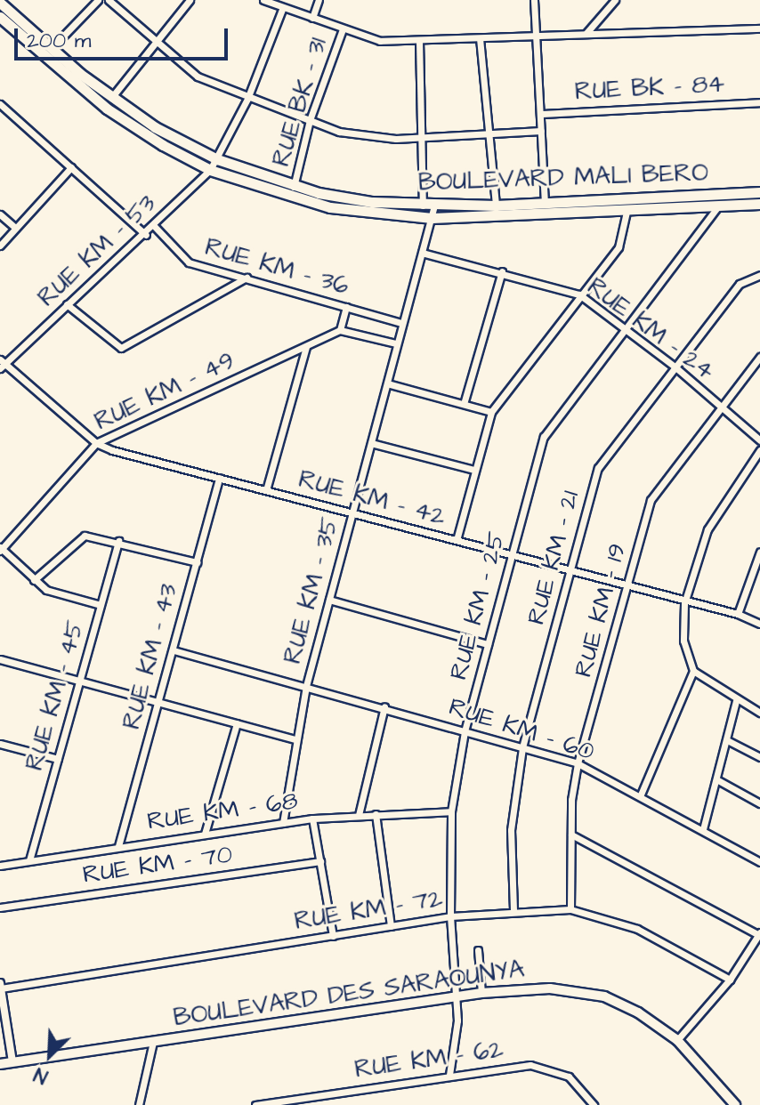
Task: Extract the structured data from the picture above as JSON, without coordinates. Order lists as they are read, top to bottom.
{
  "streets": {
    "main road": ["BOULEVARD MALI BERO", "BOULEVARD DES SARAOUNYA"],
    "street": [
      "RUE BK - 84",
      "RUE BK - 31",
      "RUE KM - 53",
      "RUE KM - 36",
      "RUE KM - 24",
      "RUE KM - 49",
      "RUE KM - 42",
      "RUE KM - 21",
      "RUE KM - 35",
      "RUE KM - 25",
      "RUE KM - 19",
      "RUE KM - 43",
      "RUE KM - 45",
      "RUE KM - 60",
      "RUE KM - 68",
      "RUE KM - 70",
      "RUE KM - 72",
      "RUE KM - 62"
    ]
  },
  "crossings": [
    ["RUE BK - 31", "BOULEVARD MALI BERO"],
    ["BOULEVARD MALI BERO", "RUE KM - 53"],
    ["BOULEVARD MALI BERO", "RUE KM - 35"],
    ["BOULEVARD MALI BERO", "RUE KM - 25"],
    ["RUE KM - 53", "RUE KM - 36"],
    ["RUE KM - 53", "RUE KM - 42"],
    ["RUE KM - 36", "RUE KM - 35"],
    ["RUE KM - 24", "RUE KM - 21"],
    ["RUE KM - 24", "RUE KM - 35"],
    ["RUE KM - 24", "RUE KM - 25"],
    ["RUE KM - 24", "RUE KM - 19"],
    ["RUE KM - 49", "RUE KM - 42"],
    ["RUE KM - 42", "RUE KM - 21"],
    ["RUE KM - 42", "RUE KM - 35"],
    ["RUE KM - 42", "RUE KM - 25"],
    ["RUE KM - 42", "RUE KM - 19"],
    ["RUE KM - 42", "RUE KM - 43"],
    ["RUE KM - 21", "RUE KM - 60"],
    ["RUE KM - 21", "RUE KM - 72"],
    ["RUE KM - 35", "RUE KM - 60"],
    ["RUE KM - 35", "RUE KM - 68"],
    ["RUE KM - 25", "RUE KM - 60"],
    ["RUE KM - 25", "RUE KM - 68"],
    ["RUE KM - 25", "RUE KM - 72"],
    ["RUE KM - 25", "BOULEVARD DES SARAOUNYA"],
    ["RUE KM - 25", "RUE KM - 62"],
    ["RUE KM - 19", "RUE KM - 60"],
    ["RUE KM - 19", "RUE KM - 72"],
    ["RUE KM - 43", "RUE KM - 60"],
    ["RUE KM - 43", "RUE KM - 68"],
    ["RUE KM - 45", "RUE KM - 68"]
  ],
  "scale_bar": "200 m",
  "north": "bottom left"
}
